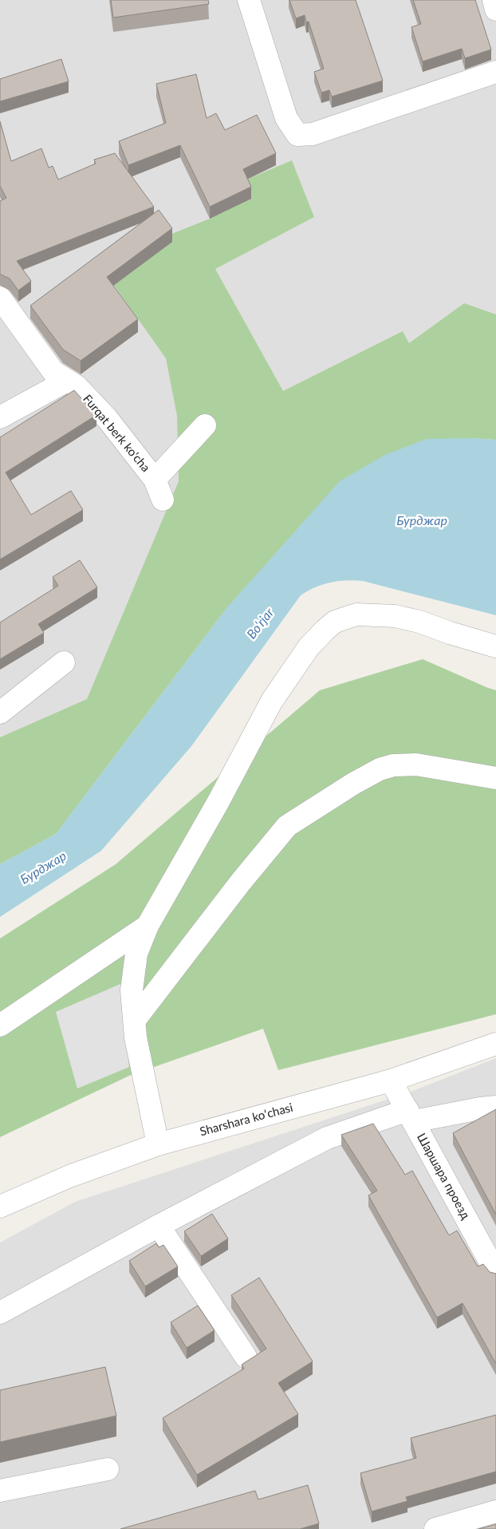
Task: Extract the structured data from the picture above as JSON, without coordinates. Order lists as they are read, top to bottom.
{
  "streets": {
    "street": ["Furqat berk ko'cha", "Sharshara koʻchasi", "Шаршара проезд"]
  },
  "crossings": [
    ["Sharshara koʻchasi", "Шаршара проезд"]
  ],
  "water": ["Бурджар", "Bo‘rjar"]
}
